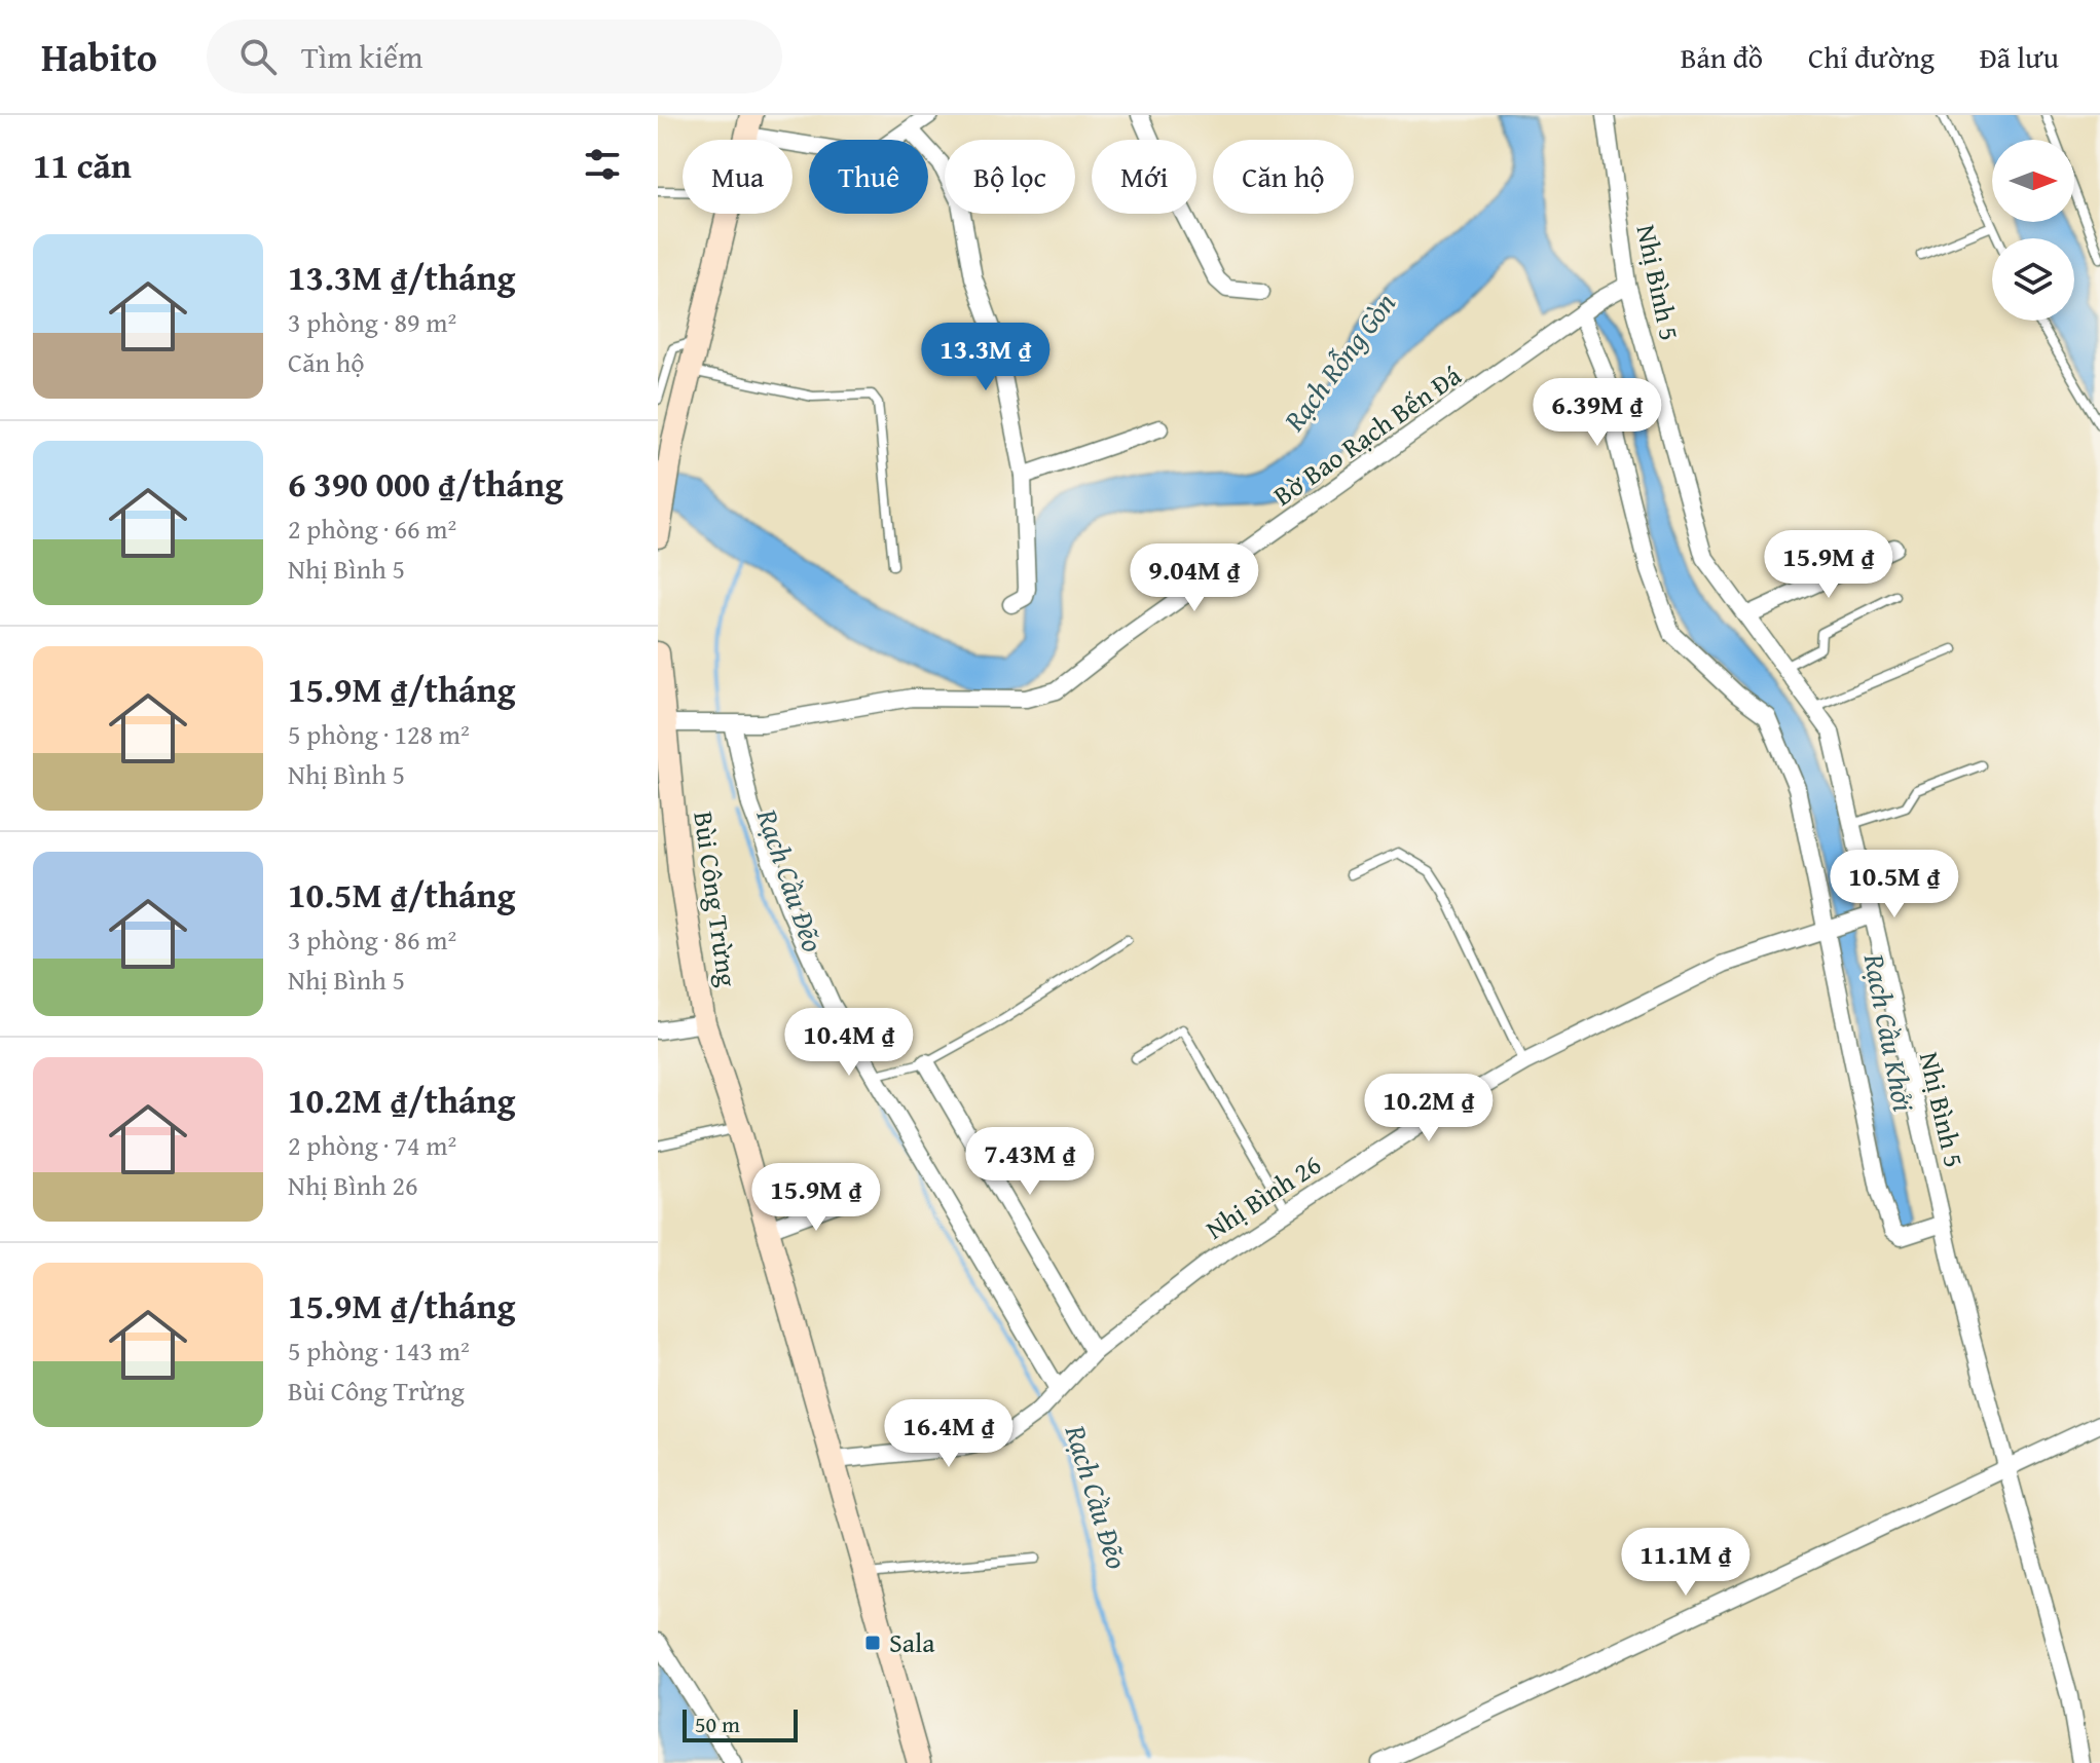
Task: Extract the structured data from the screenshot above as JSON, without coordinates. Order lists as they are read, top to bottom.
{
  "streets": {
    "street": [
      "Nhị Bình 5",
      "Bờ Bao Rạch Bến Đá",
      "Bùi Công Trừng",
      "Nhị Bình 26"
    ]
  },
  "crossings": [
    ["Nhị Bình 5", "Bờ Bao Rạch Bến Đá"],
    ["Nhị Bình 5", "Nhị Bình 26"],
    ["Bờ Bao Rạch Bến Đá", "Bùi Công Trừng"],
    ["Bùi Công Trừng", "Nhị Bình 26"]
  ],
  "water": ["Rạch Rỗng Gòn", "Rạch Cầu Đẽo", "Rạch Cầu Khởi"],
  "places": {
    "transit": ["Sala"]
  },
  "scale_bar": "50 m",
  "north": "right",
  "page": {
    "header": "Habito",
    "search": "Tìm kiếm",
    "nav": ["Bản đồ", "Chỉ đường", "Đã lưu"],
    "heading": "11 căn",
    "chip": [
      "Mua",
      "Thuê",
      "Bộ lọc",
      "Mới",
      "Căn hộ"
    ],
    "list": [
      {
        "name": "13.3M ₫/tháng",
        "note": "3 phòng · 89 m² · Căn hộ"
      },
      {
        "name": "6 390 000 ₫/tháng",
        "note": "2 phòng · 66 m² · Nhị Bình 5"
      },
      {
        "name": "15.9M ₫/tháng",
        "note": "5 phòng · 128 m² · Nhị Bình 5"
      },
      {
        "name": "10.5M ₫/tháng",
        "note": "3 phòng · 86 m² · Nhị Bình 5"
      },
      {
        "name": "10.2M ₫/tháng",
        "note": "2 phòng · 74 m² · Nhị Bình 26"
      },
      {
        "name": "15.9M ₫/tháng",
        "note": "5 phòng · 143 m² · Bùi Công Trừng"
      }
    ],
    "price": [
      "13.3M ₫",
      "6.39M ₫",
      "15.9M ₫",
      "9.04M ₫",
      "10.5M ₫",
      "10.4M ₫",
      "10.2M ₫",
      "7.43M ₫",
      "15.9M ₫",
      "16.4M ₫",
      "11.1M ₫"
    ],
    "scale": "50 m"
  }
}
